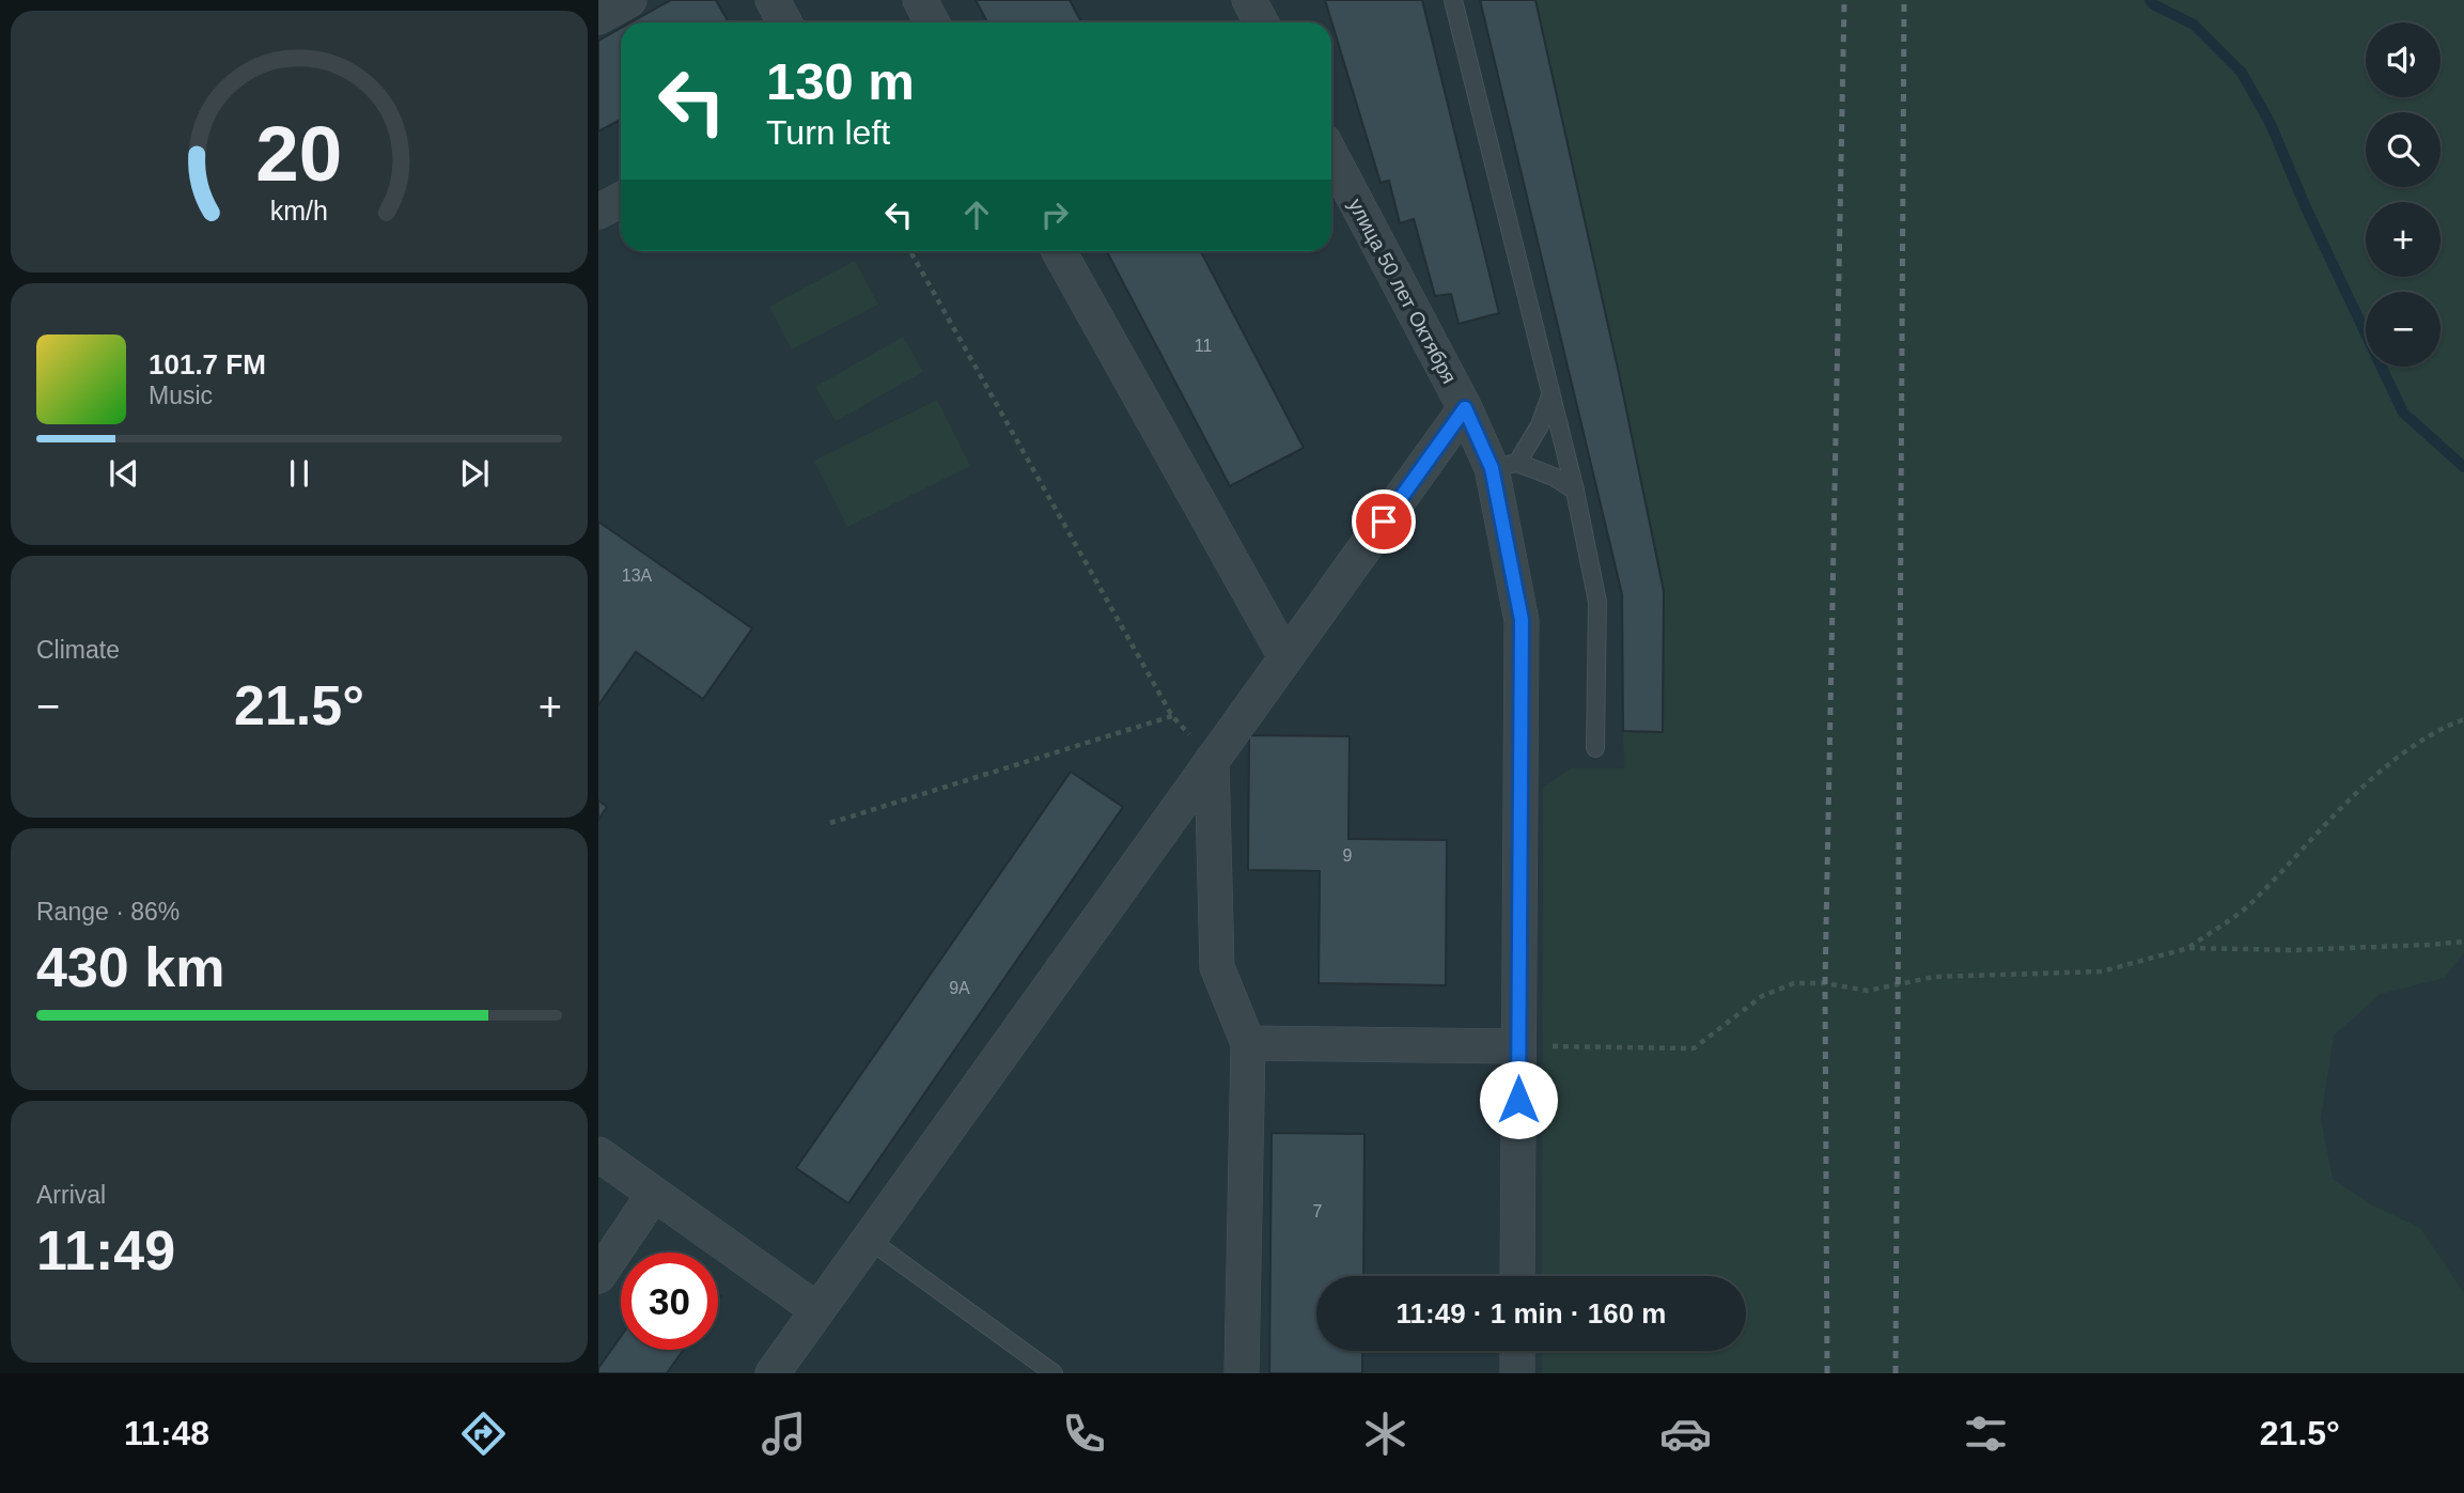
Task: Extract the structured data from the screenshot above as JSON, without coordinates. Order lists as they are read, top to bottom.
{
  "streets": {
    "street": ["улица 50 лет Октября"]
  },
  "house_numbers": [
    "11",
    "13А",
    "9",
    "9А",
    "7"
  ],
  "page": {
    "map_buttons": ["+", "−"],
    "turn": ["130 m", "Turn left"],
    "song": ["101.7 FM", "Music"],
    "tile": [
      "Climate",
      ["Range · 86%", "430 km"],
      ["Arrival", "11:49"]
    ],
    "heat": ["−", "21.5°", "+"],
    "limit": "30",
    "trip": "11:49 · 1 min · 160 m",
    "tabs": ["11:48", "21.5°"],
    "gauge": ["20", "km/h"]
  }
}
